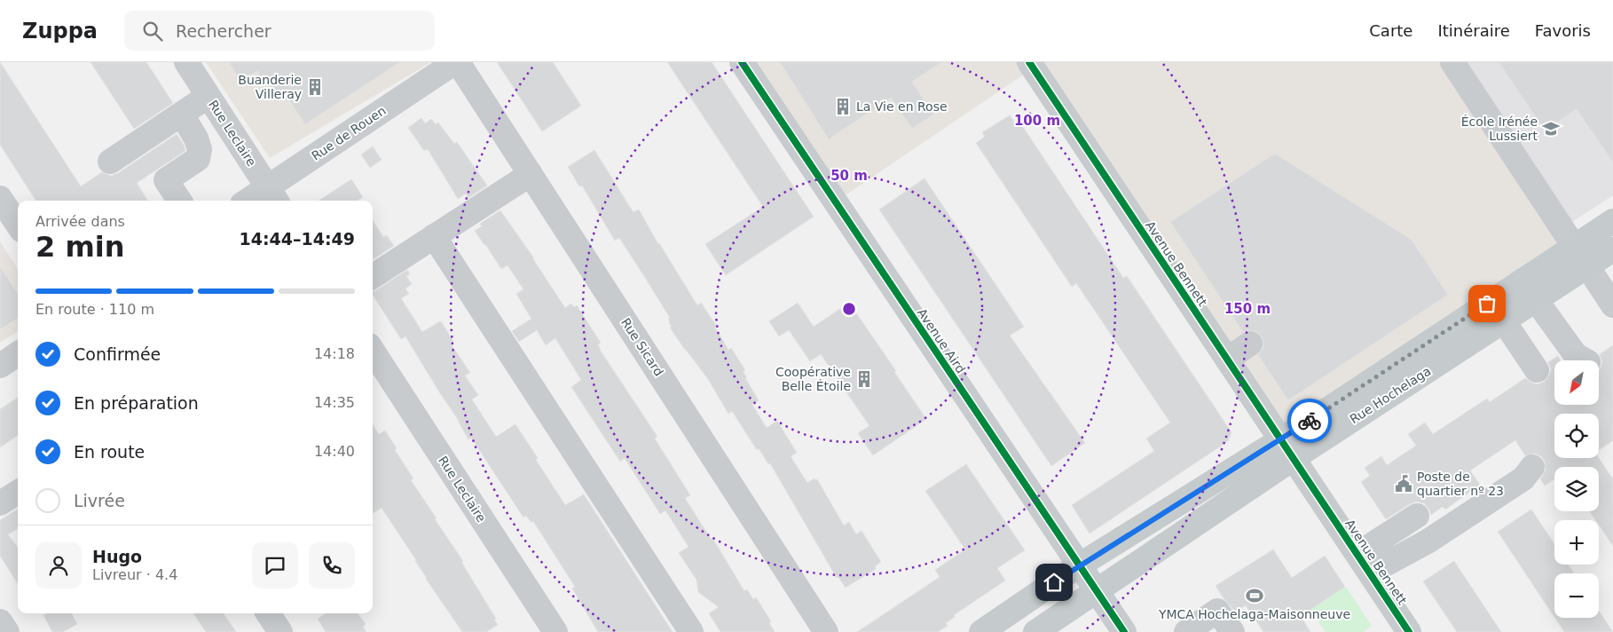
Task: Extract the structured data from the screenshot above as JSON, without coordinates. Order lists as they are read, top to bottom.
{
  "streets": {
    "main road": ["Rue Hochelaga"],
    "street": [
      "Rue Leclaire",
      "Rue de Rouen",
      "Avenue Bennett",
      "Avenue Aird",
      "Rue Sicard"
    ]
  },
  "crossings": [
    ["Rue Leclaire", "Rue de Rouen"],
    ["Rue de Rouen", "Rue Sicard"],
    ["Avenue Bennett", "Rue Hochelaga"],
    ["Avenue Aird", "Rue Hochelaga"]
  ],
  "places": {
    "building": ["Buanderie Villeray", "La Vie en Rose", "Coopérative Belle Étoile"],
    "school or university": ["École Irénée Lussiert"],
    "public building": ["Poste de quartier nº 23"],
    "sports": ["YMCA Hochelaga-Maisonneuve"]
  },
  "north": "bottom left",
  "page": {
    "header": "Zuppa",
    "search": "Rechercher",
    "nav": ["Carte", "Itinéraire", "Favoris"],
    "heading": ["2 min", "Arrivée dans", "14:44–14:49"],
    "panel": ["Hugo", "Livreur · 4.4"],
    "bar": "En route · 110 m",
    "list": [
      ["Confirmée", "14:18"],
      ["En préparation", "14:35"],
      ["En route", "14:40"],
      "Livrée"
    ],
    "map_buttons": ["+", "−"]
  },
  "rings": ["100 m", "50 m", "150 m"]
}
